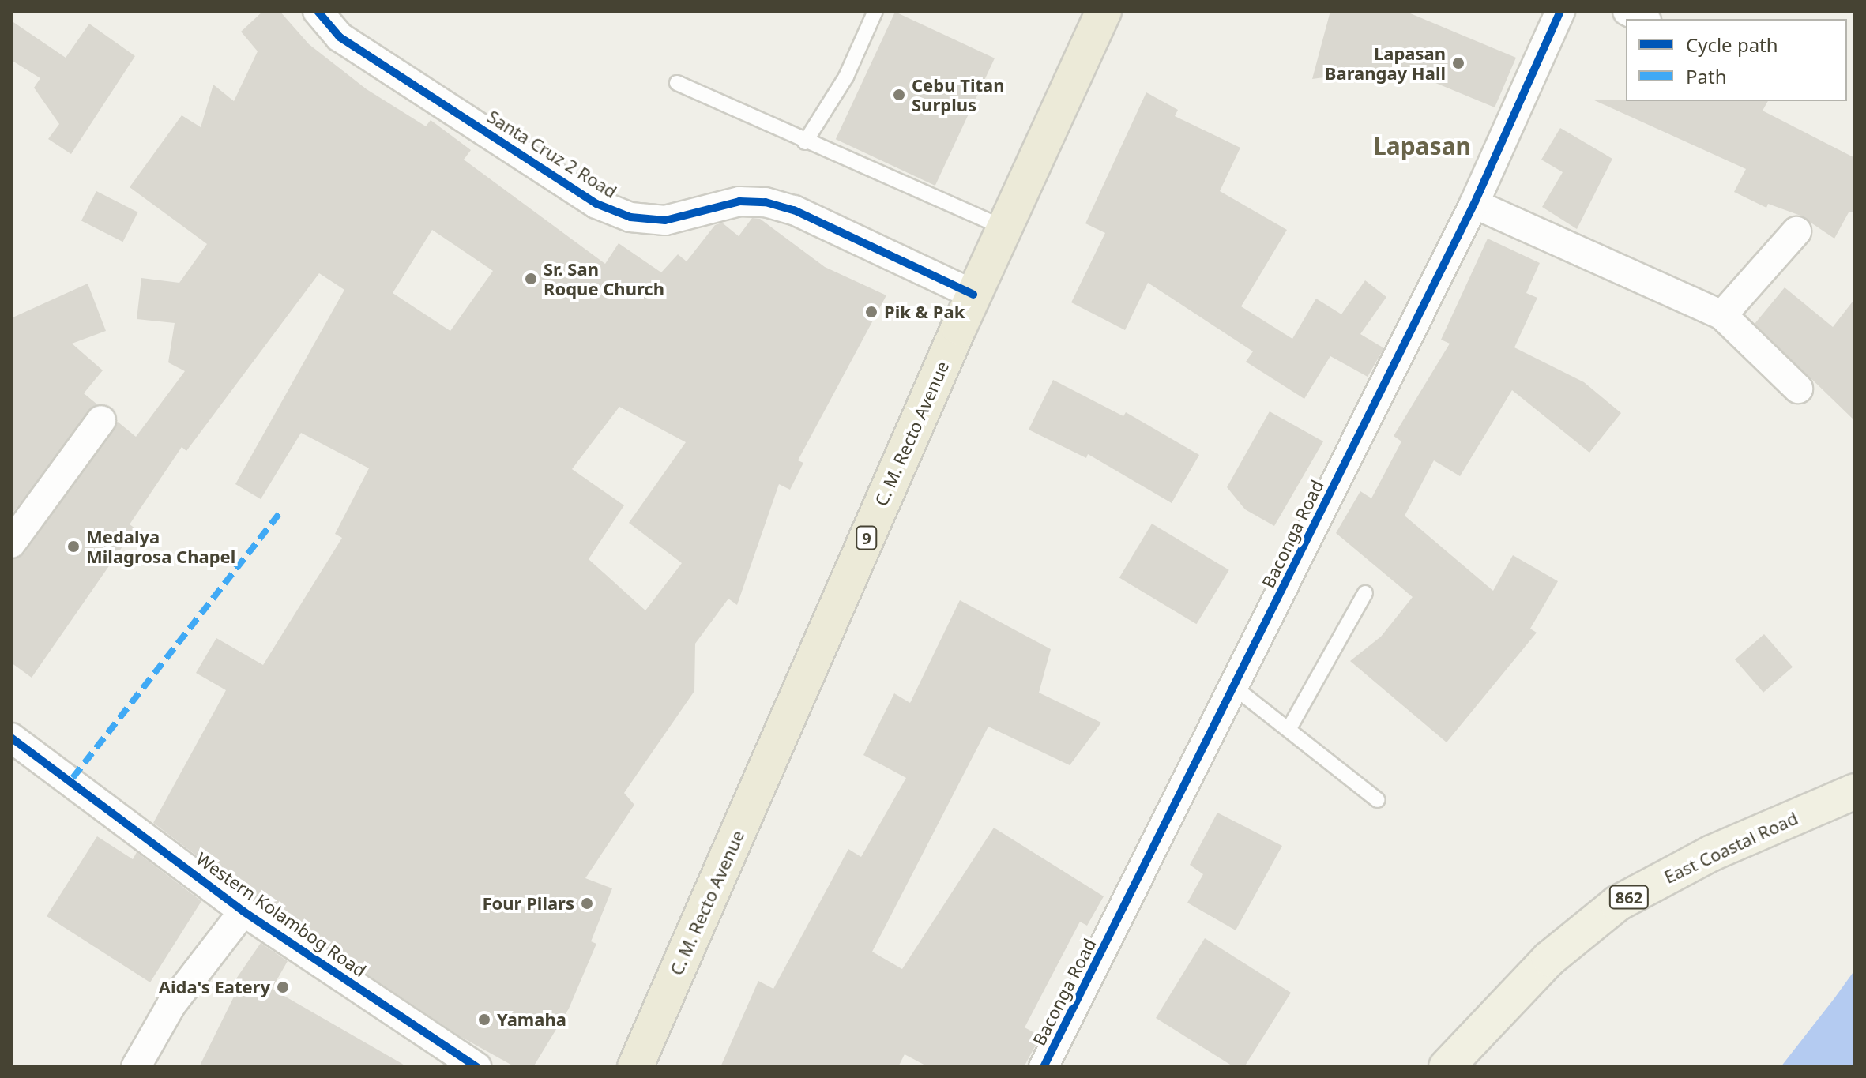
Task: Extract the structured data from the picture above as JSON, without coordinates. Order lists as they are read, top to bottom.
{
  "streets": {
    "highway": ["C. M. Recto Avenue", "9"],
    "main road": ["East Coastal Road", "862"],
    "street": ["Santa Cruz 2 Road", "Baconga Road", "Western Kolambog Road"]
  },
  "crossings": [
    ["Santa Cruz 2 Road", "C. M. Recto Avenue"]
  ],
  "districts": ["Lapasan"],
  "places": [
    "Lapasan Barangay Hall",
    "Cebu Titan Surplus",
    "Sr. San Roque Church",
    "Pik & Pak",
    "Medalya Milagrosa Chapel",
    "Four Pilars",
    "Aida's Eatery",
    "Yamaha"
  ],
  "legend": ["Cycle path", "Path"]
}
